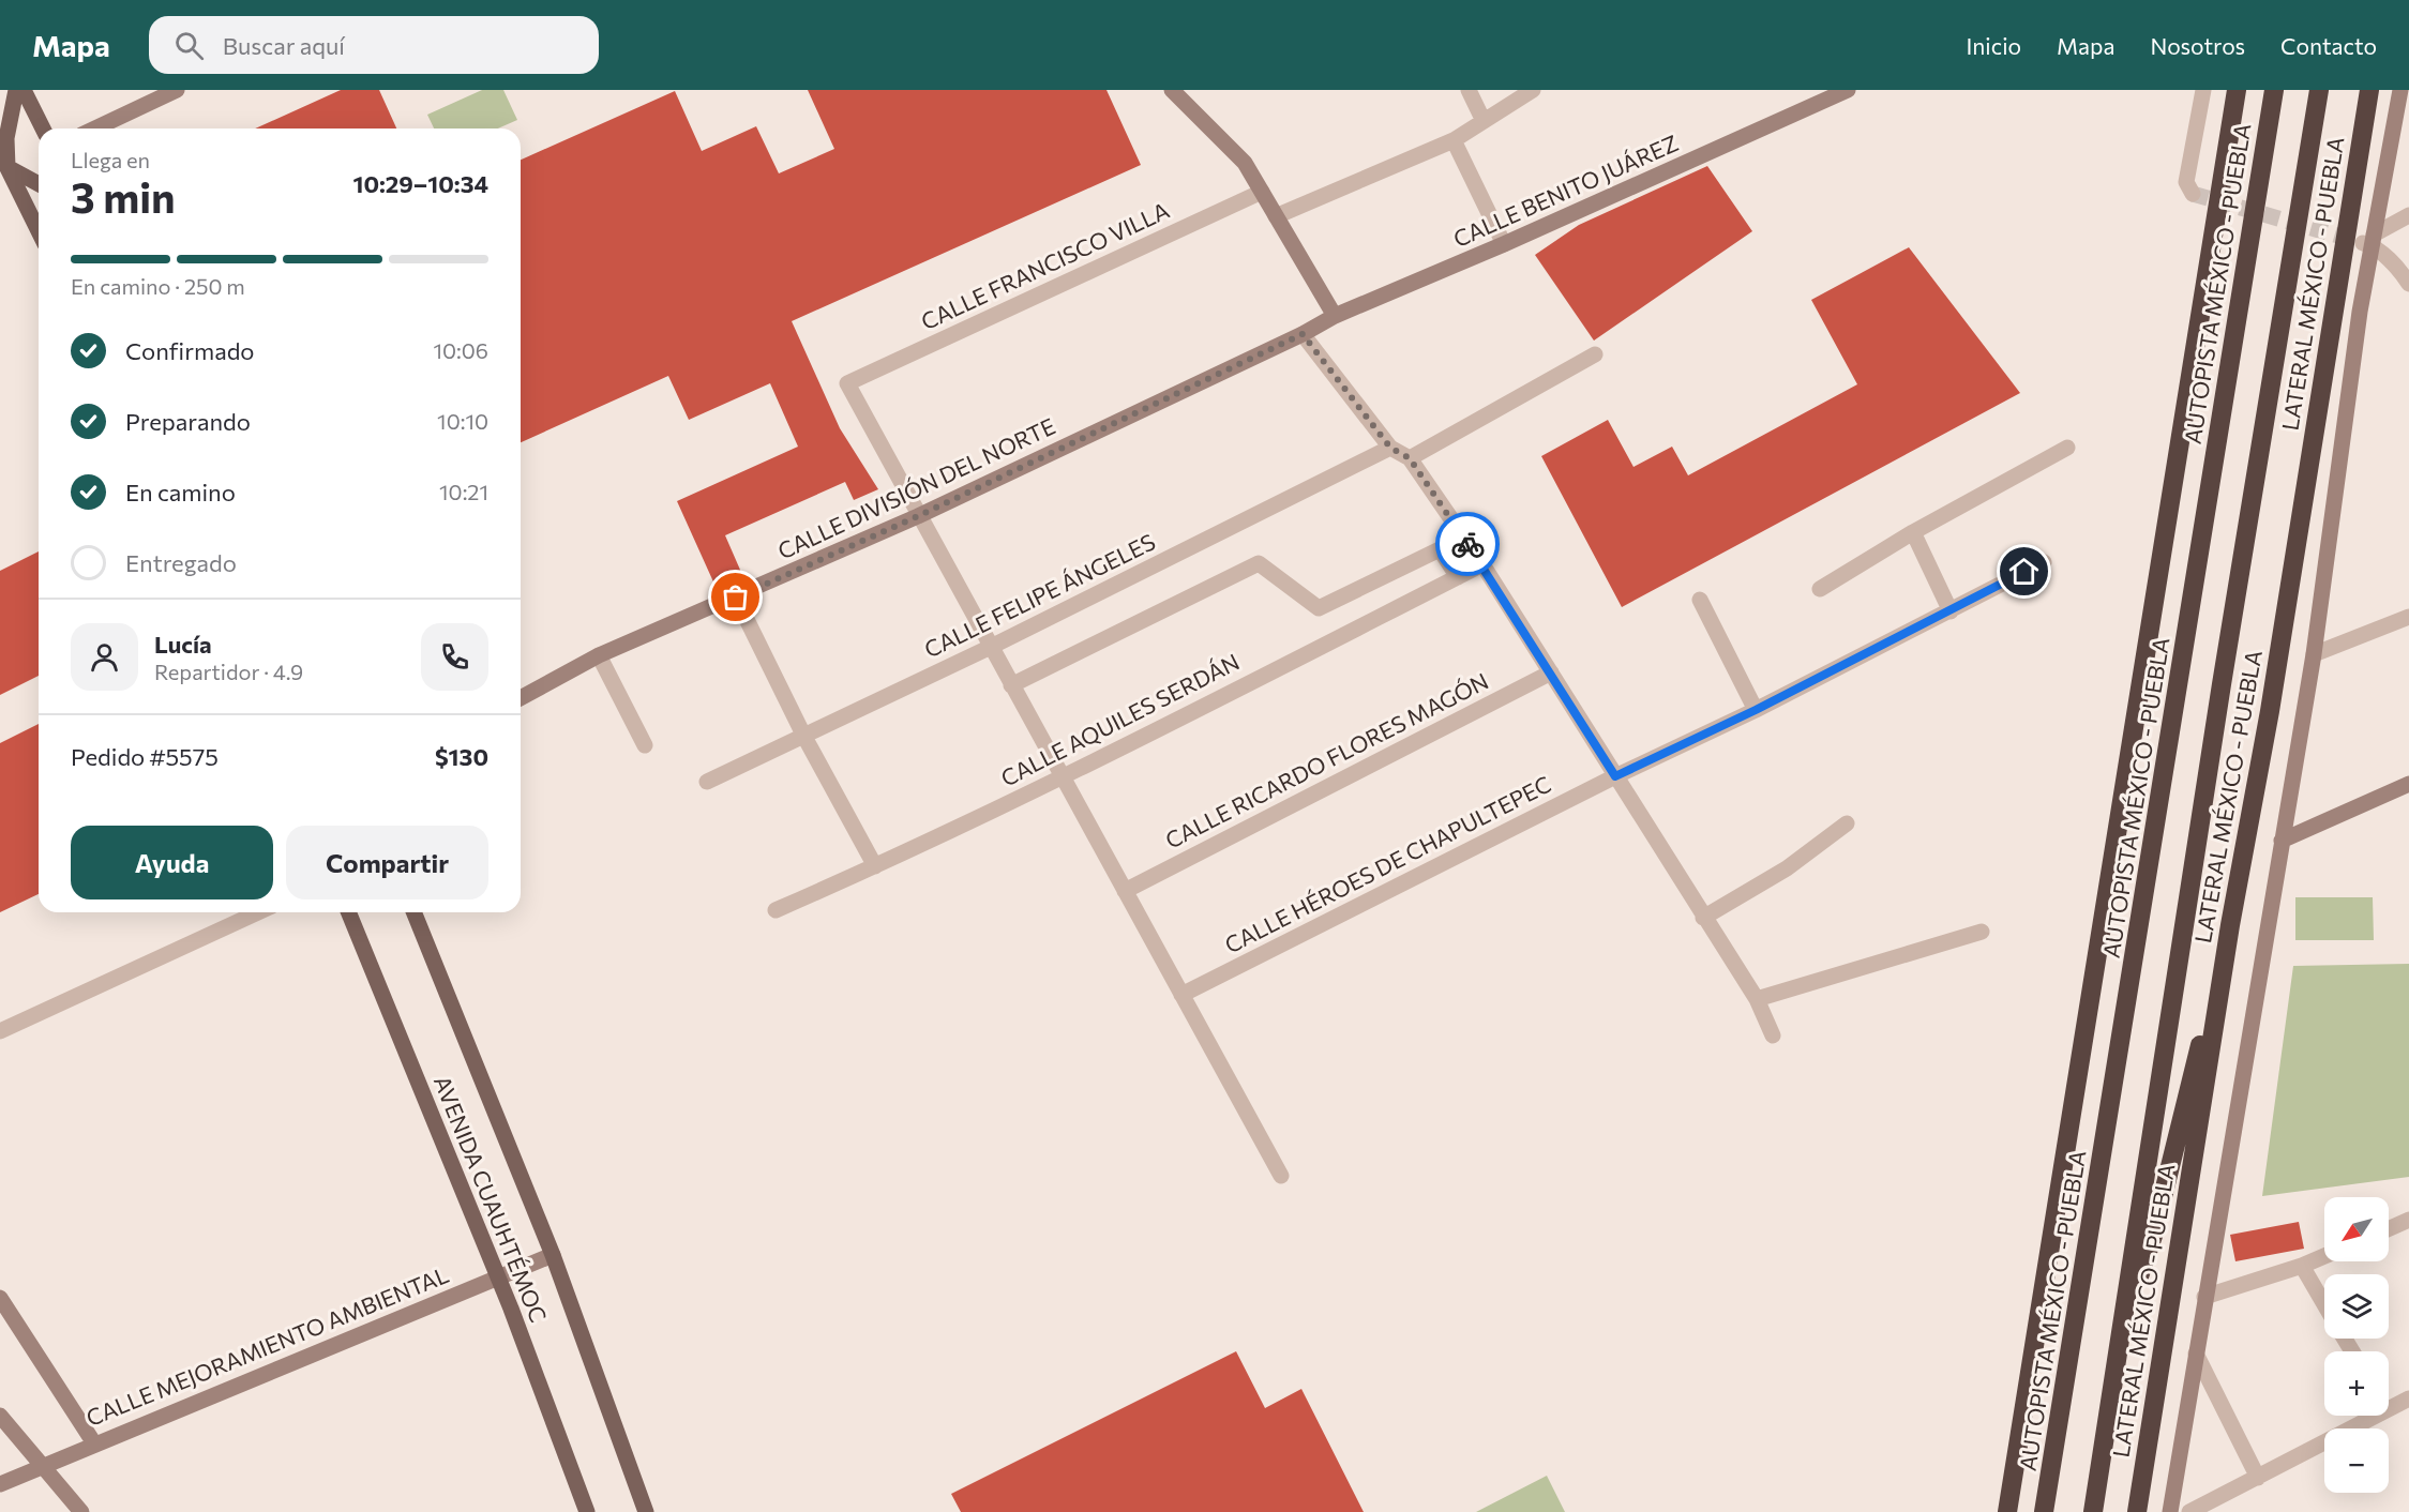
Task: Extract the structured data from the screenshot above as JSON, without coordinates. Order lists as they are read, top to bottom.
{
  "streets": {
    "highway": ["AUTOPISTA MÉXICO - PUEBLA", "LATERAL MÉXICO - PUEBLA"],
    "main road": [
      "CALLE BENITO JUÁREZ",
      "CALLE DIVISIÓN DEL NORTE",
      "AVENIDA CUAUHTÉMOC",
      "CALLE MEJORAMIENTO AMBIENTAL"
    ],
    "street": [
      "CALLE FRANCISCO VILLA",
      "CALLE FELIPE ÁNGELES",
      "CALLE AQUILES SERDÁN",
      "CALLE RICARDO FLORES MAGÓN",
      "CALLE HÉROES DE CHAPULTEPEC"
    ]
  },
  "crossings": [
    ["CALLE BENITO JUÁREZ", "CALLE DIVISIÓN DEL NORTE"],
    ["CALLE FRANCISCO VILLA", "CALLE DIVISIÓN DEL NORTE"],
    ["AVENIDA CUAUHTÉMOC", "CALLE MEJORAMIENTO AMBIENTAL"]
  ],
  "north": "bottom left",
  "page": {
    "header": "Mapa",
    "search": "Buscar aquí",
    "nav": [
      "Inicio",
      "Mapa",
      "Nosotros",
      "Contacto"
    ],
    "heading": ["3 min", "Llega en", "10:29–10:34"],
    "panel": [
      "Lucía",
      "Repartidor · 4.9",
      "Pedido #5575",
      "$130"
    ],
    "bar": "En camino · 250 m",
    "list": [
      ["Confirmado", "10:06"],
      ["Preparando", "10:10"],
      ["En camino", "10:21"],
      "Entregado"
    ],
    "buttons": ["Ayuda", "Compartir"],
    "map_buttons": ["+", "−"]
  }
}
